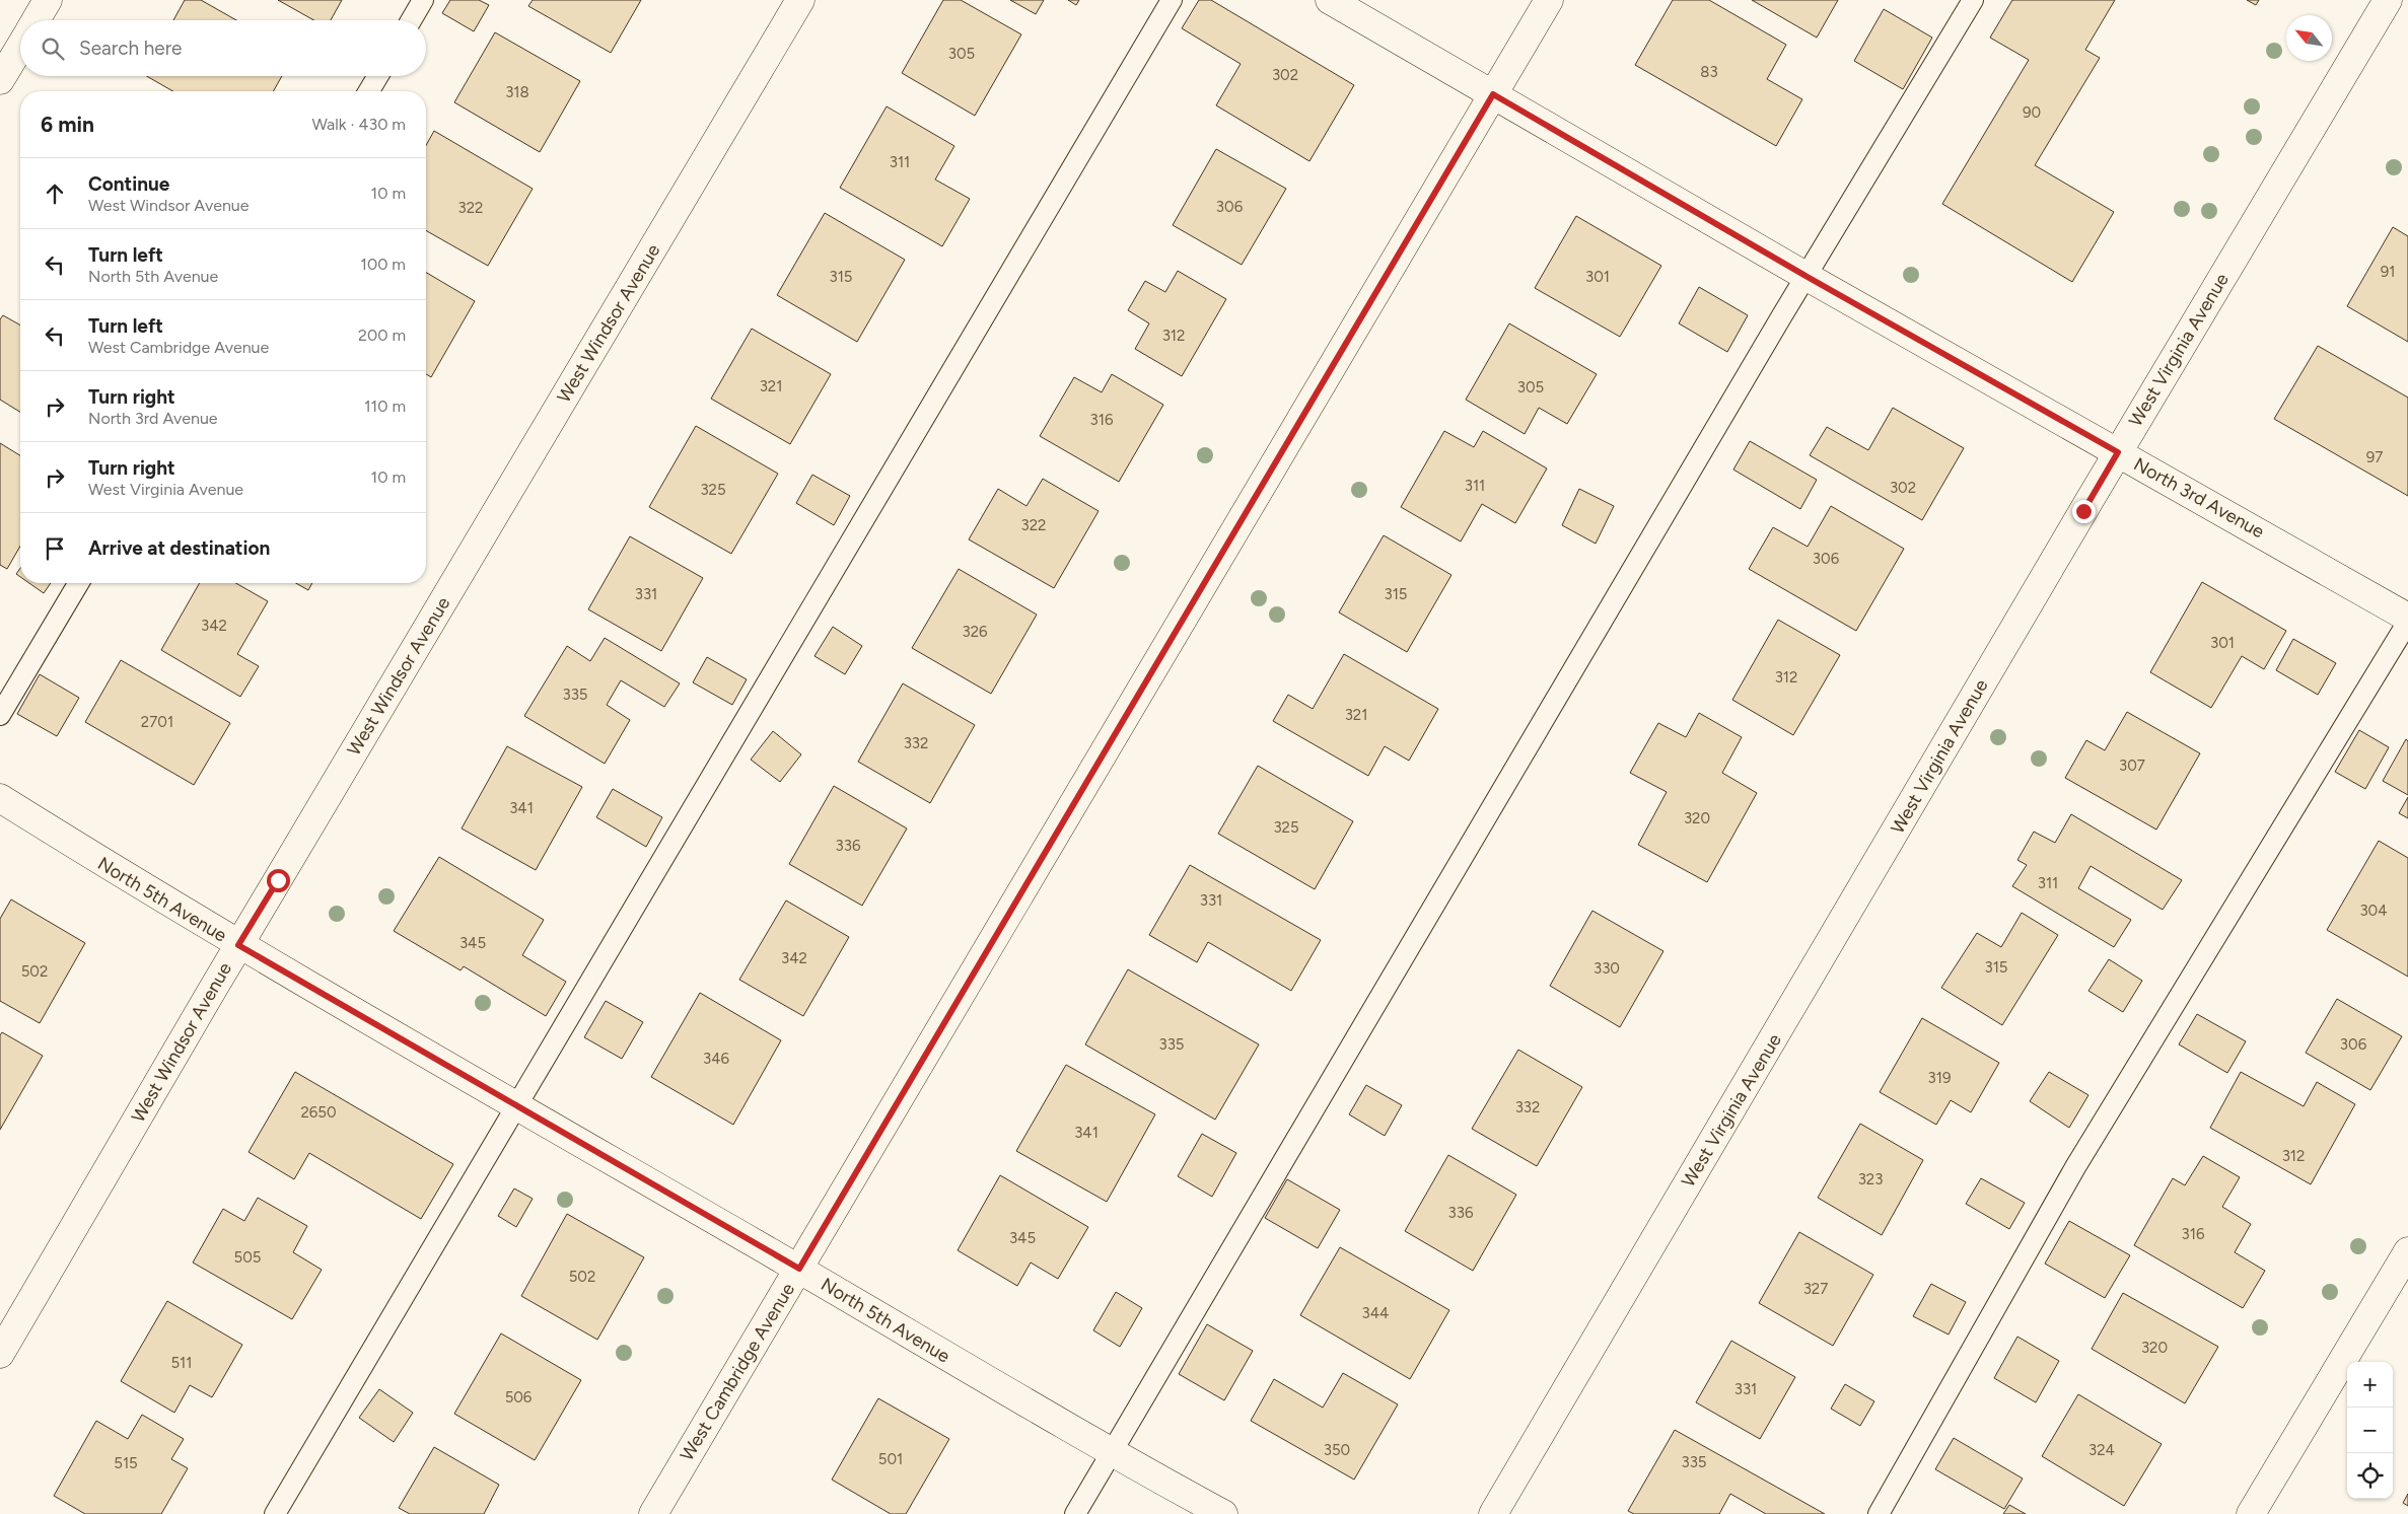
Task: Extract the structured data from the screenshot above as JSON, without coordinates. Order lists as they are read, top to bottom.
{
  "streets": {
    "street": [
      "West Windsor Avenue",
      "West Virginia Avenue",
      "North 3rd Avenue",
      "North 5th Avenue",
      "West Cambridge Avenue"
    ]
  },
  "crossings": [
    ["West Windsor Avenue", "North 5th Avenue"],
    ["West Virginia Avenue", "North 3rd Avenue"],
    ["North 3rd Avenue", "West Cambridge Avenue"],
    ["North 5th Avenue", "West Cambridge Avenue"]
  ],
  "house_numbers": [
    "305",
    "83",
    "302",
    "318",
    "90",
    "311",
    "306",
    "322",
    "91",
    "315",
    "301",
    "312",
    "321",
    "305",
    "316",
    "97",
    "311",
    "302",
    "325",
    "322",
    "306",
    "331",
    "315",
    "342",
    "326",
    "301",
    "312",
    "335",
    "321",
    "2701",
    "332",
    "307",
    "341",
    "320",
    "325",
    "336",
    "311",
    "331",
    "304",
    "345",
    "342",
    "315",
    "330",
    "502",
    "335",
    "306",
    "346",
    "319",
    "332",
    "2650",
    "341",
    "312",
    "323",
    "336",
    "316",
    "345",
    "505",
    "502",
    "327",
    "344",
    "320",
    "511",
    "331",
    "506",
    "350",
    "324",
    "501",
    "335",
    "515"
  ],
  "north": "top left",
  "page": {
    "search": "Search here",
    "heading": ["6 min", "Walk · 430 m"],
    "list": [
      ["Continue", "West Windsor Avenue", "10 m"],
      ["Turn left", "North 5th Avenue", "100 m"],
      ["Turn left", "West Cambridge Avenue", "200 m"],
      ["Turn right", "North 3rd Avenue", "110 m"],
      ["Turn right", "West Virginia Avenue", "10 m"],
      "Arrive at destination"
    ],
    "map_buttons": ["+", "−"]
  }
}
